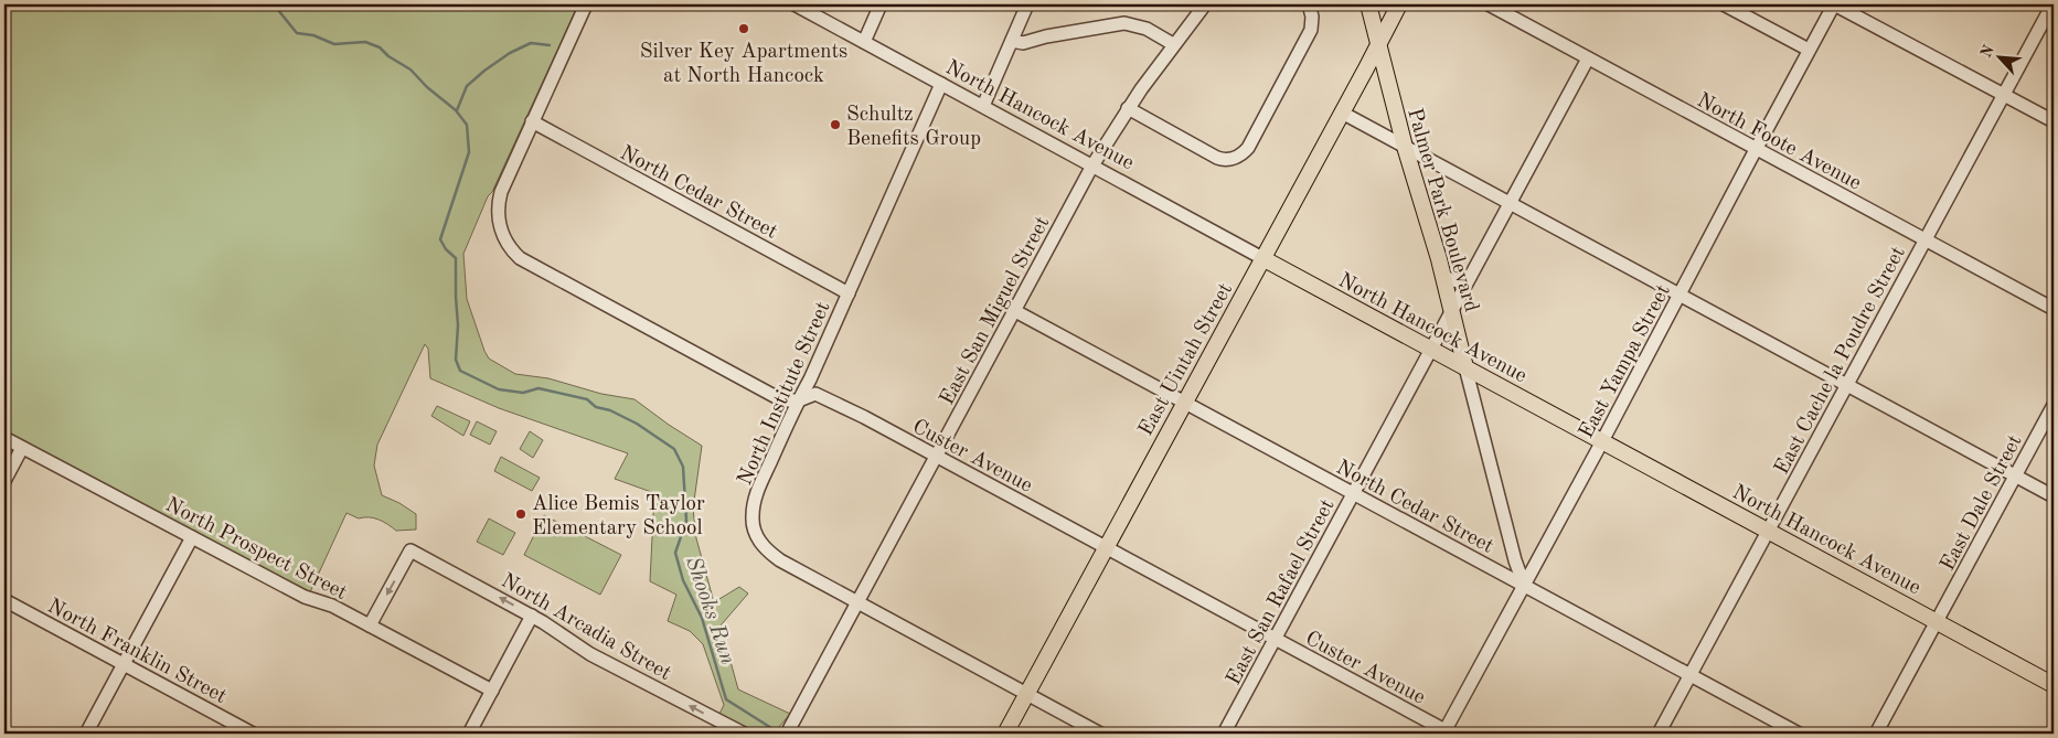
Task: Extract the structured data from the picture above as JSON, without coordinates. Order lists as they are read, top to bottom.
{
  "streets": {
    "main road": ["North Hancock Avenue", "Palmer Park Boulevard", "East Uintah Street"],
    "street": [
      "North Foote Avenue",
      "North Cedar Street",
      "East San Miguel Street",
      "East Cache la Poudre Street",
      "East Yampa Street",
      "North Institute Street",
      "Custer Avenue",
      "East Dale Street",
      "North Prospect Street",
      "East San Rafael Street",
      "North Arcadia Street",
      "North Franklin Street"
    ]
  },
  "crossings": [
    ["North Hancock Avenue", "Palmer Park Boulevard"],
    ["North Hancock Avenue", "East San Miguel Street"],
    ["North Hancock Avenue", "East Uintah Street"],
    ["North Hancock Avenue", "East Cache la Poudre Street"],
    ["North Hancock Avenue", "East Yampa Street"],
    ["North Hancock Avenue", "North Institute Street"],
    ["North Hancock Avenue", "East Dale Street"],
    ["North Hancock Avenue", "East San Rafael Street"],
    ["North Foote Avenue", "East Cache la Poudre Street"],
    ["North Foote Avenue", "East Yampa Street"],
    ["North Foote Avenue", "East San Rafael Street"],
    ["North Cedar Street", "Palmer Park Boulevard"],
    ["North Cedar Street", "East San Miguel Street"],
    ["North Cedar Street", "East Uintah Street"],
    ["North Cedar Street", "East Cache la Poudre Street"],
    ["North Cedar Street", "East Yampa Street"],
    ["North Cedar Street", "North Institute Street"],
    ["North Cedar Street", "Custer Avenue"],
    ["North Cedar Street", "East San Rafael Street"],
    ["Palmer Park Boulevard", "East Uintah Street"],
    ["Palmer Park Boulevard", "East Yampa Street"],
    ["Palmer Park Boulevard", "East San Rafael Street"],
    ["East San Miguel Street", "North Institute Street"],
    ["East San Miguel Street", "Custer Avenue"],
    ["East Uintah Street", "North Institute Street"],
    ["East Uintah Street", "Custer Avenue"],
    ["East Yampa Street", "Custer Avenue"],
    ["North Institute Street", "Custer Avenue"],
    ["Custer Avenue", "East San Rafael Street"],
    ["North Prospect Street", "North Arcadia Street"]
  ],
  "one_way": ["North Arcadia Street"],
  "water": ["Shooks Run"],
  "places": ["Silver Key Apartments at North Hancock", "Schultz Benefits Group", "Alice Bemis Taylor Elementary School"],
  "north": "top left"
}
